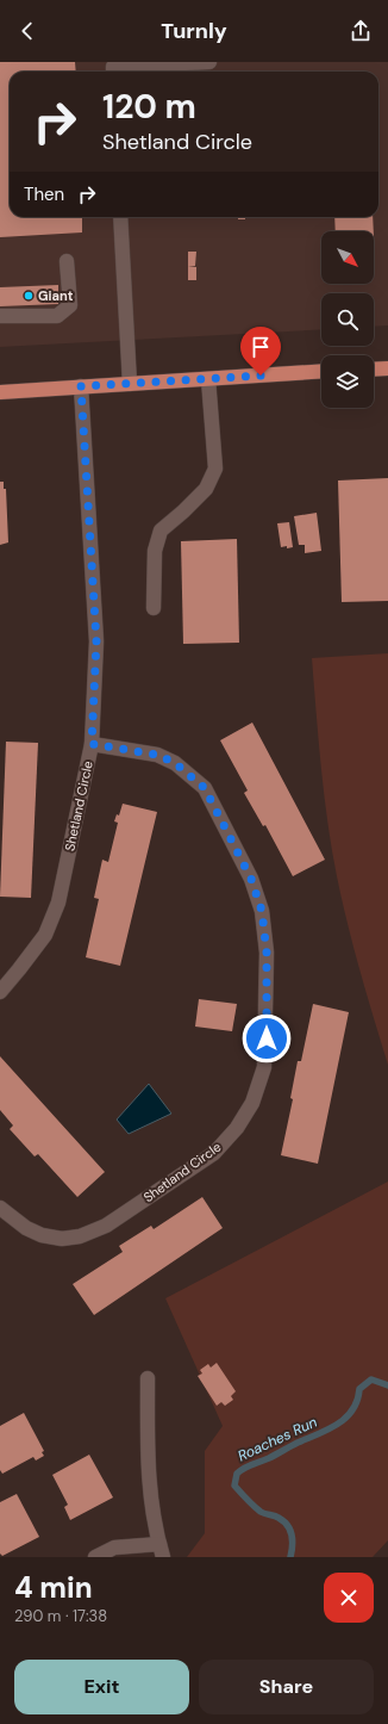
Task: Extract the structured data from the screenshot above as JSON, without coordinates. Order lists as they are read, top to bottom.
{
  "streets": {
    "street": ["Shetland Circle"]
  },
  "water": ["Roaches Run"],
  "places": ["Giant"],
  "north": "bottom right",
  "page": {
    "header": "Turnly",
    "turn": ["120 m", "Shetland Circle"],
    "then": "Then",
    "heading": ["4 min", "290 m · 17:38"],
    "buttons": ["Exit", "Share"]
  }
}
